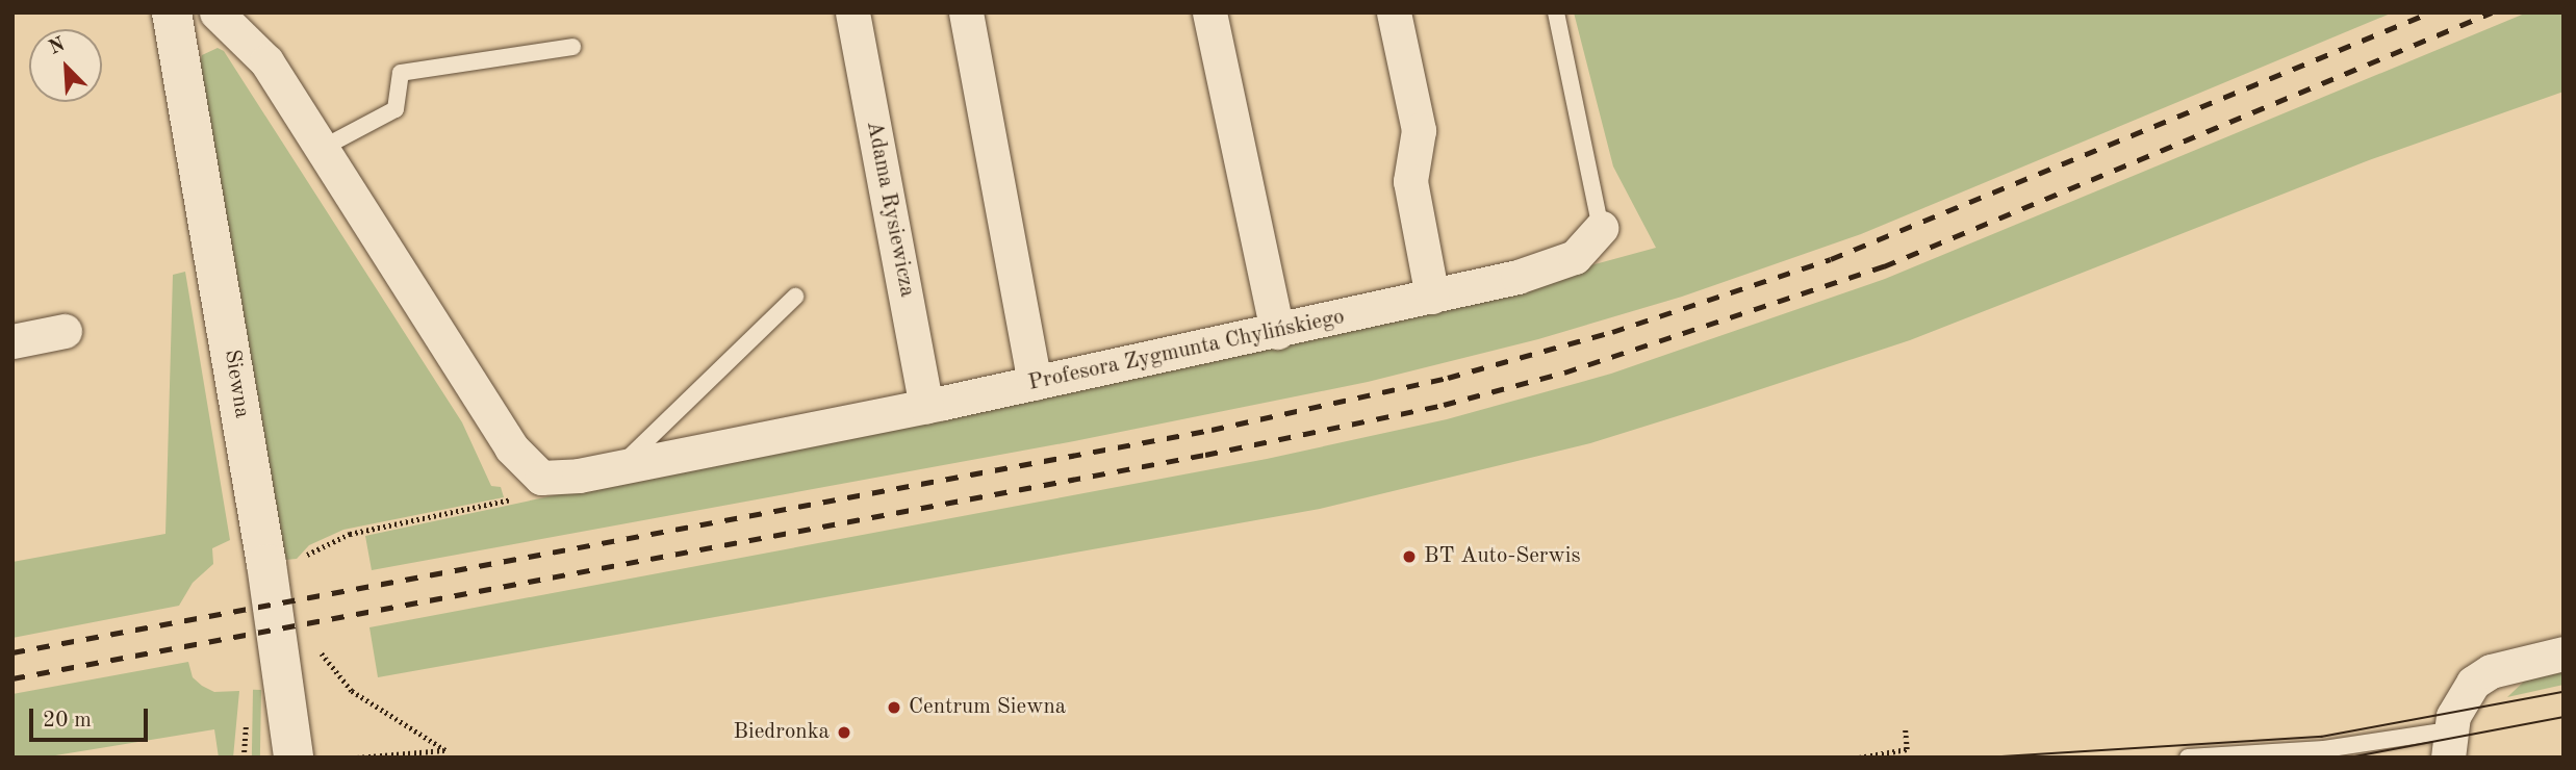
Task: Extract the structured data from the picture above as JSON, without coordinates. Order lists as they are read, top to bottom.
{
  "streets": {
    "street": ["Adama Rysiewicza", "Profesora Zygmunta Chylińskiego", "Siewna"]
  },
  "crossings": [
    ["Adama Rysiewicza", "Profesora Zygmunta Chylińskiego"]
  ],
  "places": ["BT Auto-Serwis", "Centrum Siewna", "Biedronka"],
  "scale_bar": "20 m",
  "north": "top left"
}
